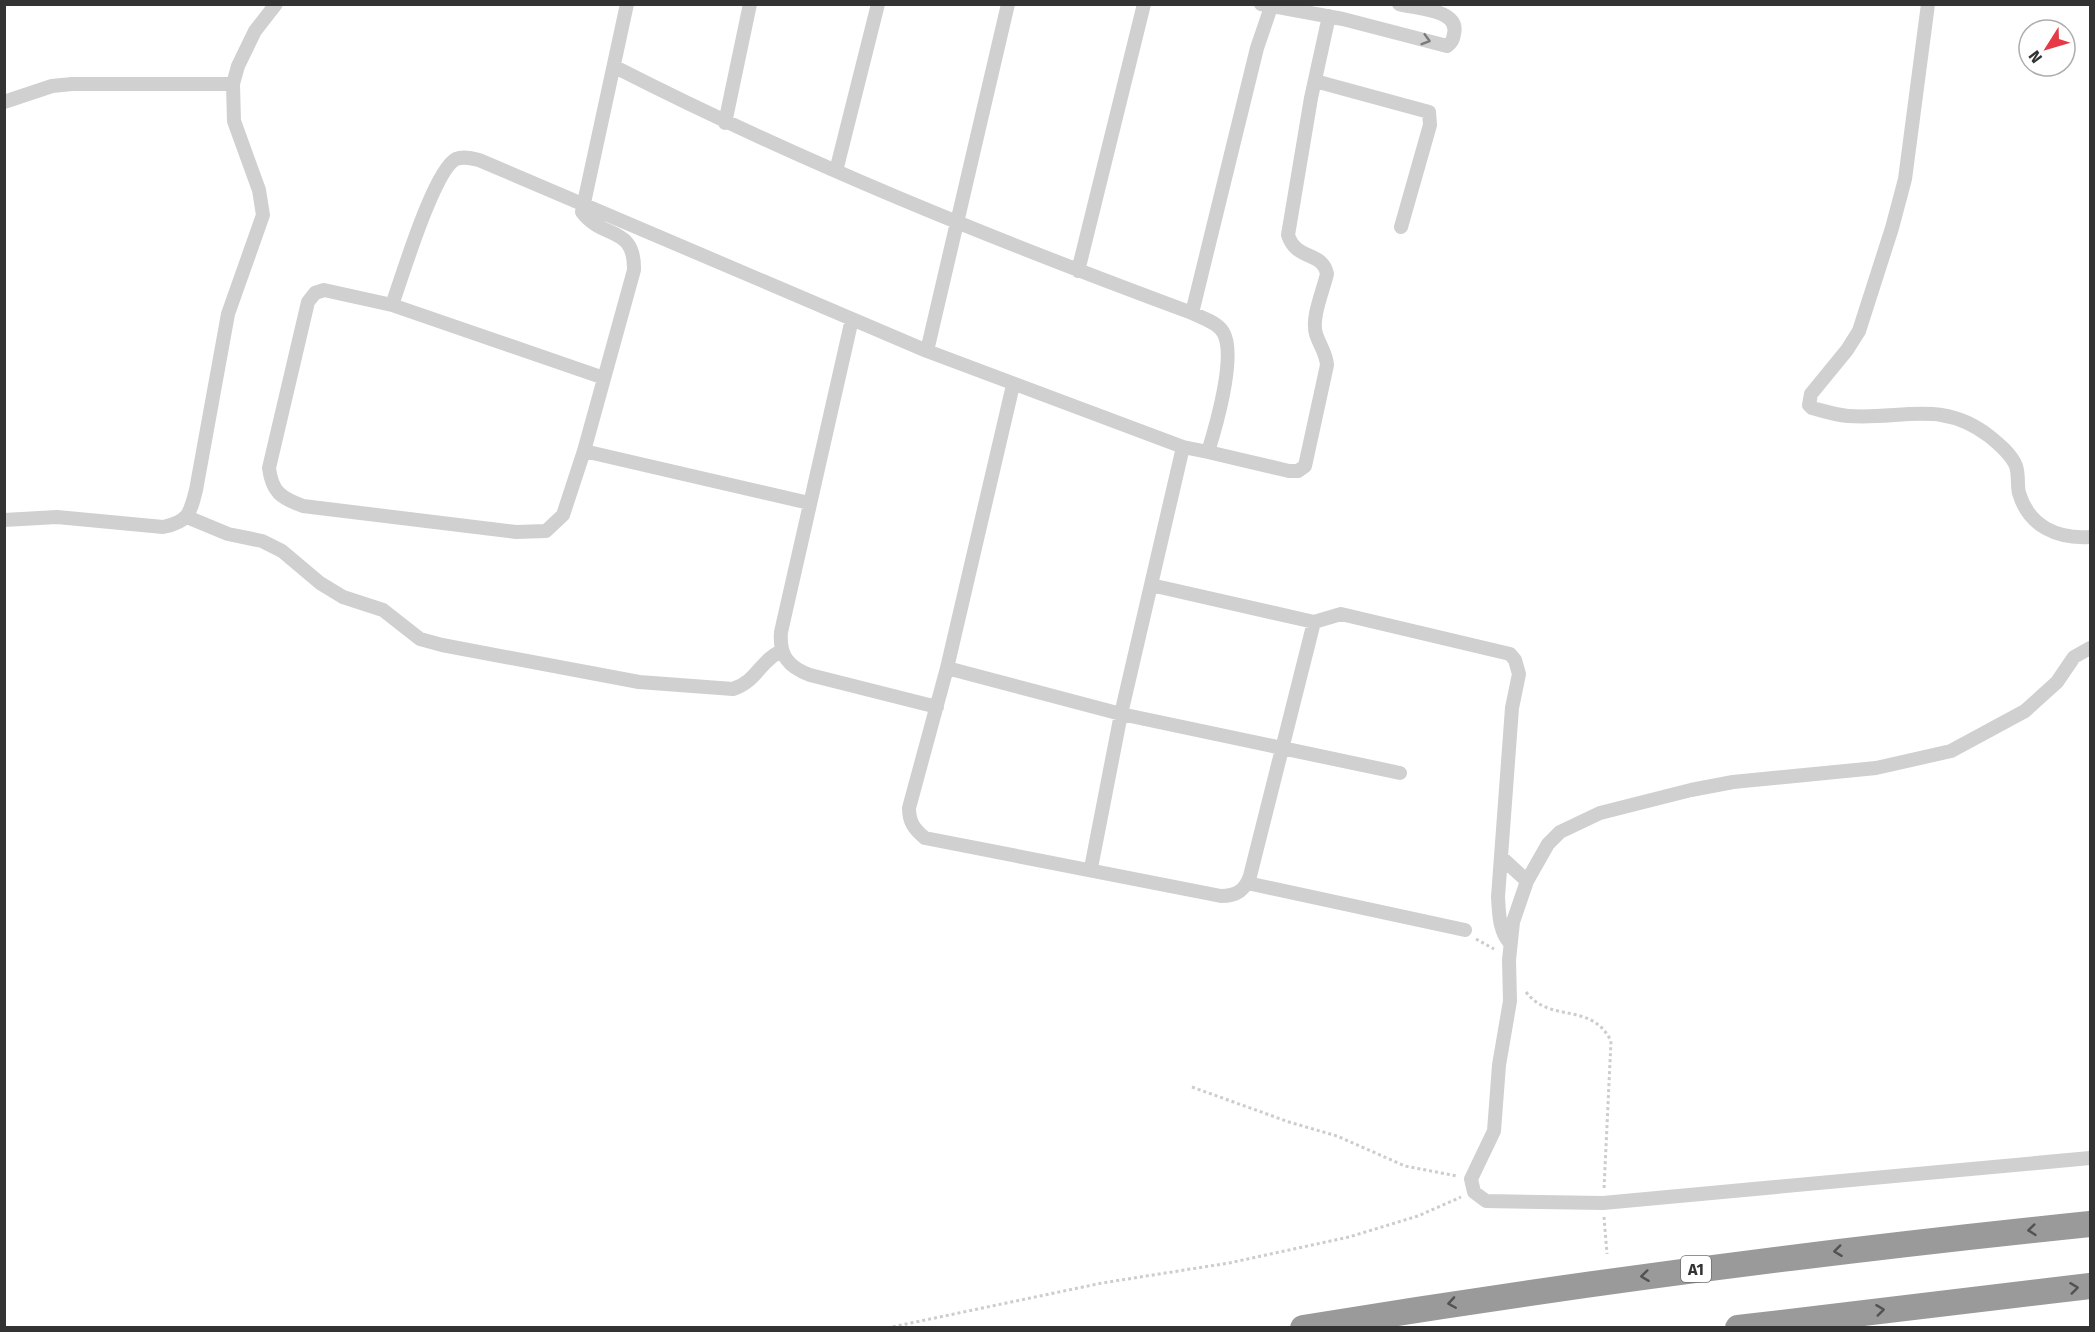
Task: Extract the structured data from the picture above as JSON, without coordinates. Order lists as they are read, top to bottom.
{
  "streets": {
    "highway": ["A1"]
  },
  "north": "bottom left"
}
